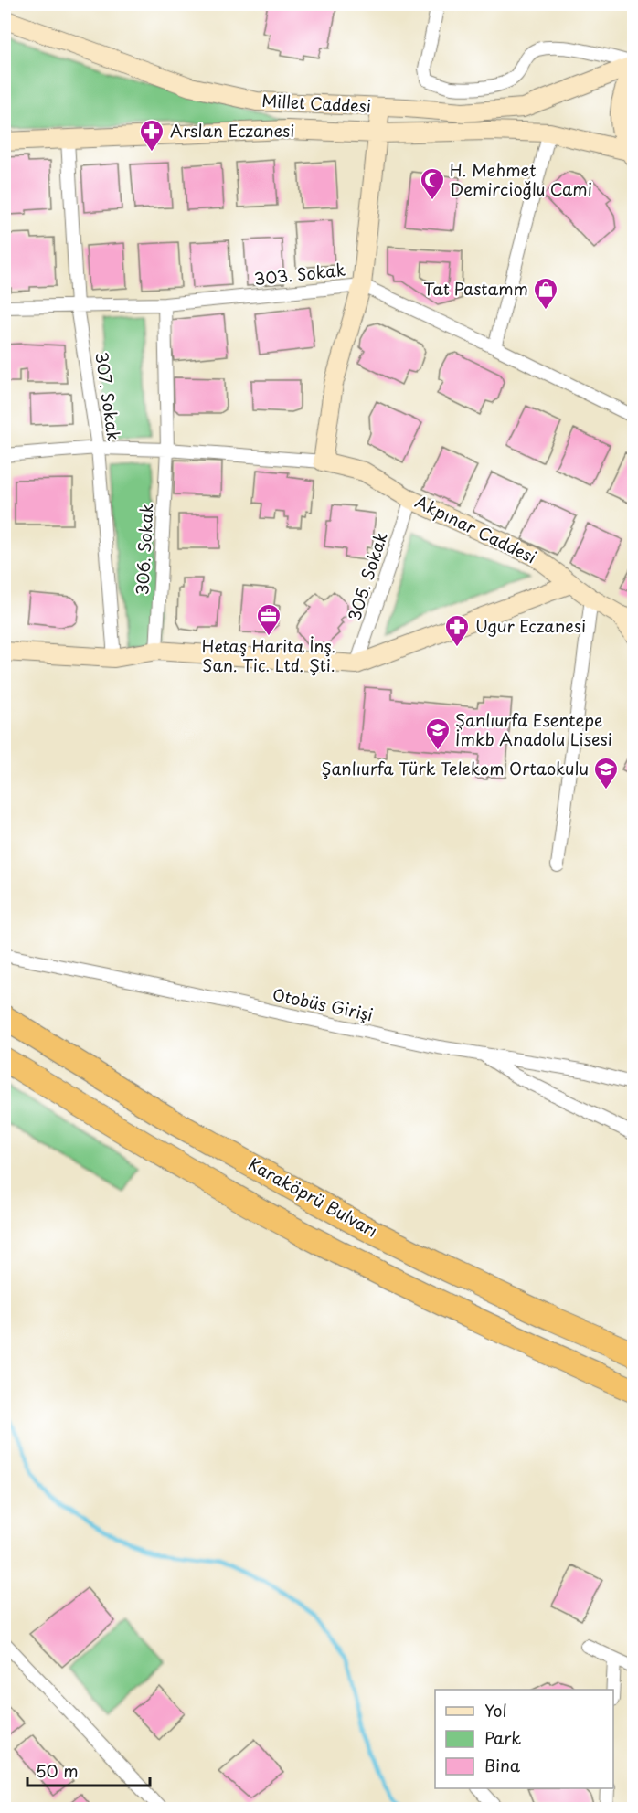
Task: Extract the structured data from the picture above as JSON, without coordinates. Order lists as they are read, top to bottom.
{
  "streets": {
    "highway": ["Karaköprü Bulvarı"],
    "main road": ["Millet Caddesi", "Akpınar Caddesi"],
    "street": [
      "303. Sokak",
      "307. Sokak",
      "306. Sokak",
      "305. Sokak",
      "Otobüs Girişi"
    ]
  },
  "crossings": [
    ["Millet Caddesi", "307. Sokak"],
    ["303. Sokak", "307. Sokak"],
    ["303. Sokak", "306. Sokak"],
    ["Akpınar Caddesi", "305. Sokak"]
  ],
  "places": {
    "pharmacy": ["Arslan Eczanesi", "Ugur Eczanesi"],
    "mosque": ["H. Mehmet Demircioğlu Cami"],
    "shop": ["Tat Pastamm"],
    "office": ["Hetaş Harita İnş. San. Tic. Ltd. Şti."],
    "school or university": ["Şanlıurfa Esentepe İmkb Anadolu Lisesi", "Şanlıurfa Türk Telekom Ortaokulu"]
  },
  "legend": ["Yol", "Park", "Bina"],
  "scale_bar": "50 m"
}
